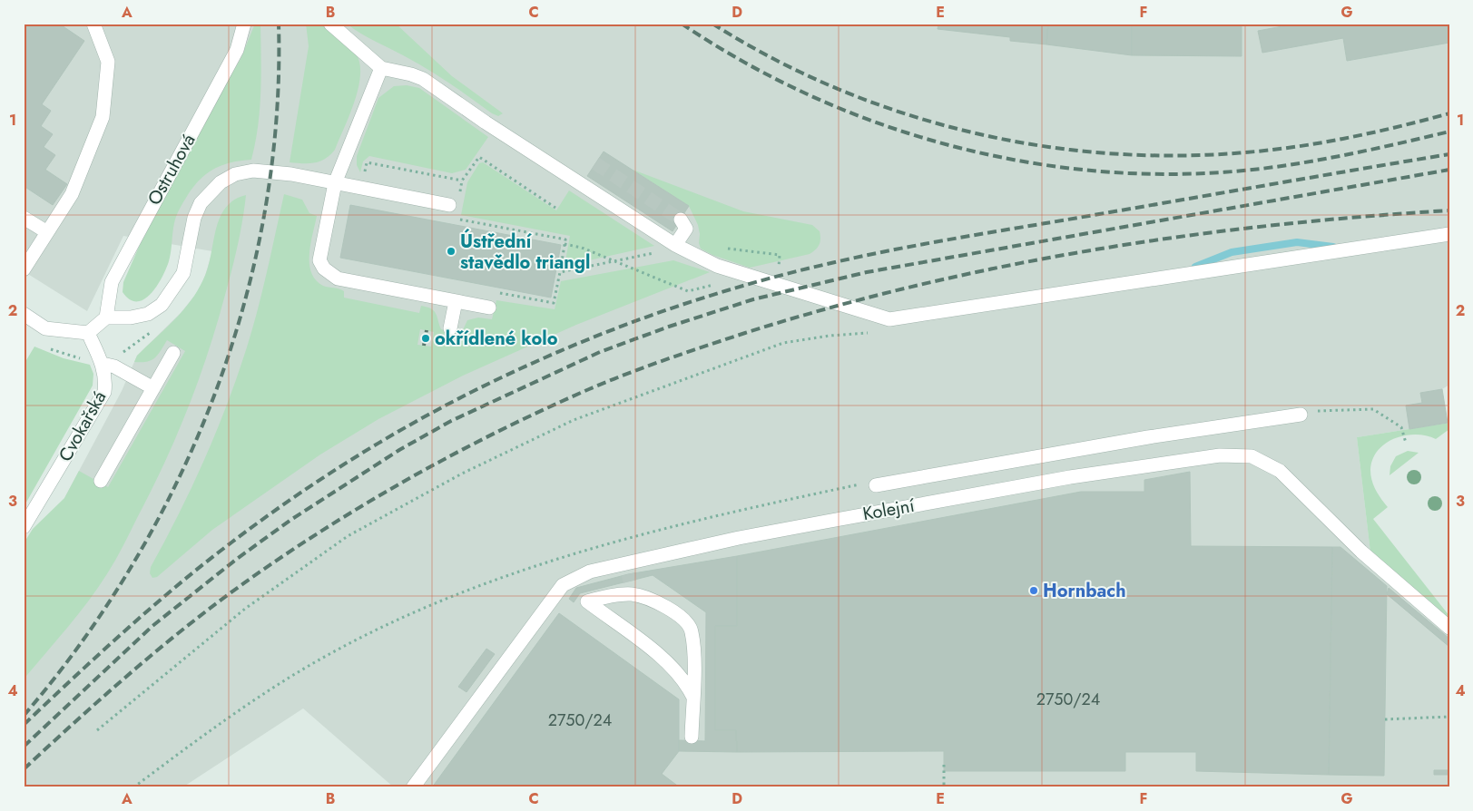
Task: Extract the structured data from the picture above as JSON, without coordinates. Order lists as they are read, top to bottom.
{
  "streets": {
    "street": ["Ostruhová", "Cvokařská", "Kolejní"]
  },
  "places": ["Ústřední stavědlo triangl", "okřídlené kolo", "Hornbach"],
  "house_numbers": ["2750/24", "2750/24"],
  "grid": {
    "columns": [
      "A",
      "B",
      "C",
      "D",
      "E",
      "F",
      "G"
    ],
    "rows": [
      "1",
      "2",
      "3",
      "4"
    ]
  }
}
